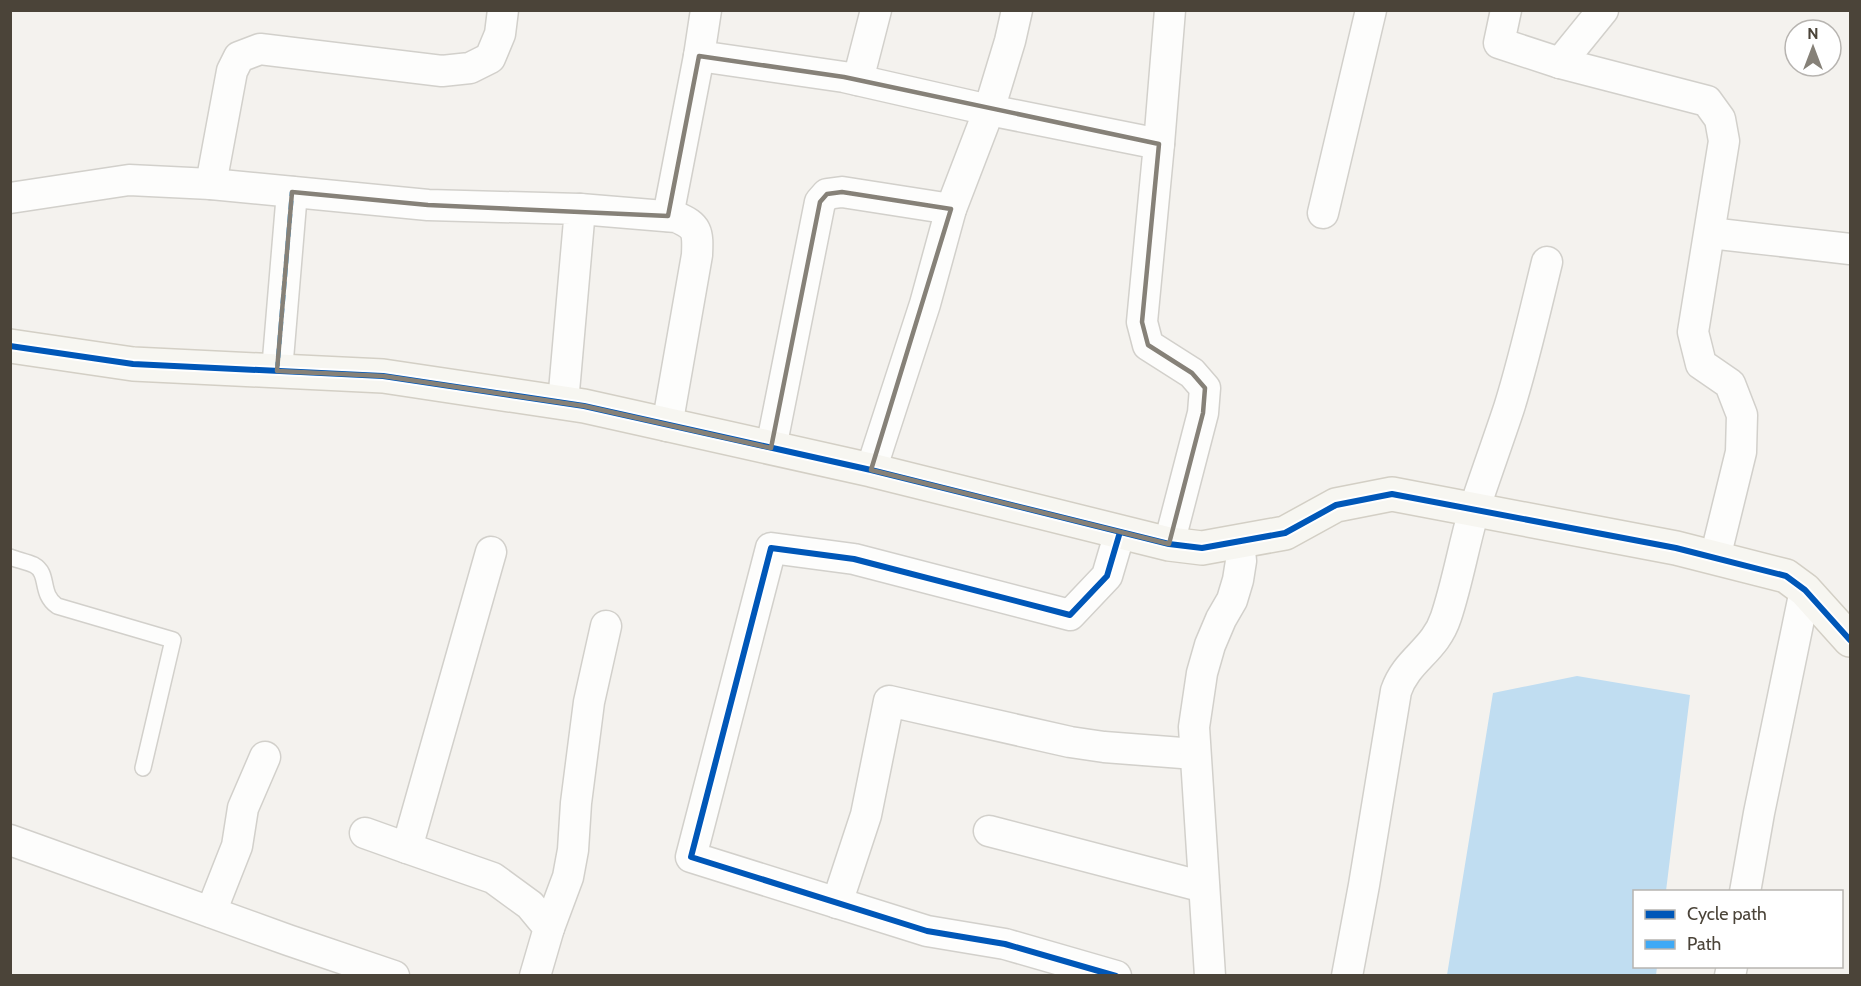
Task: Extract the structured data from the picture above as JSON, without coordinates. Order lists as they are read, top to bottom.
{
  "legend": ["Cycle path", "Path"],
  "north": "top"
}
